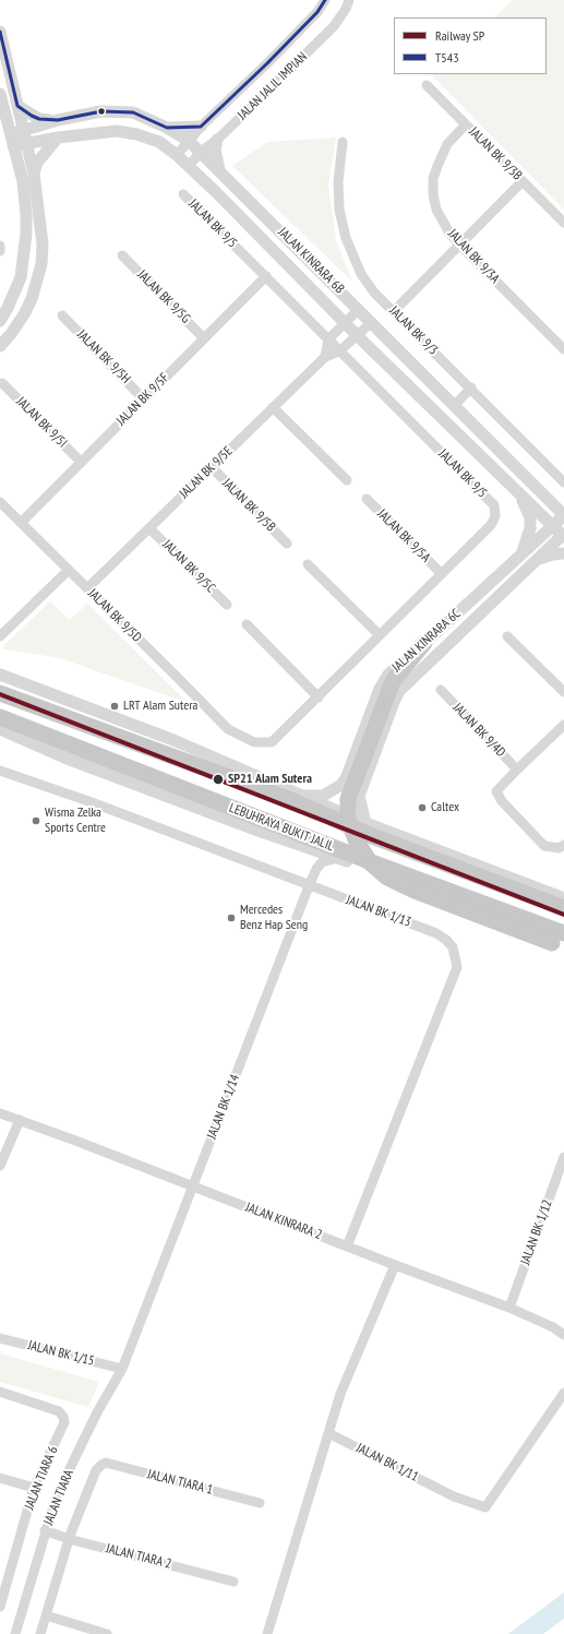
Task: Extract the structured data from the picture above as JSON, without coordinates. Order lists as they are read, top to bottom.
{
  "streets": {
    "highway": ["LEBUHRAYA BUKIT JALIL"],
    "street": [
      "JALAN JALIL IMPIAN",
      "JALAN BK 9/3B",
      "JALAN BK 9/5",
      "JALAN BK 9/3A",
      "JALAN KINRARA 6B",
      "JALAN BK 9/5G",
      "JALAN BK 9/3",
      "JALAN BK 9/5H",
      "JALAN BK 9/5F",
      "JALAN BK 9/5I",
      "JALAN BK 9/5E",
      "JALAN BK 9/5B",
      "JALAN BK 9/5A",
      "JALAN BK 9/5C",
      "JALAN BK 9/5D",
      "JALAN KINRARA 6C",
      "JALAN BK 9/4D",
      "JALAN BK 1/13",
      "JALAN BK 1/14",
      "JALAN KINRARA 2",
      "JALAN BK 1/12",
      "JALAN BK 1/15",
      "JALAN BK 1/11",
      "JALAN TIARA 6",
      "JALAN TIARA 1",
      "JALAN TIARA",
      "JALAN TIARA 2"
    ]
  },
  "crossings": [
    ["JALAN JALIL IMPIAN", "JALAN KINRARA 6B"],
    ["JALAN BK 9/3B", "JALAN BK 9/3A"],
    ["JALAN BK 9/5", "JALAN BK 9/5F"],
    ["JALAN BK 9/5", "JALAN BK 9/5E"],
    ["JALAN BK 9/5", "JALAN BK 9/5A"],
    ["JALAN BK 9/5", "JALAN BK 9/5D"],
    ["JALAN KINRARA 6B", "JALAN BK 9/5E"],
    ["JALAN KINRARA 6B", "JALAN KINRARA 6C"],
    ["JALAN BK 9/5G", "JALAN BK 9/5F"],
    ["JALAN BK 9/5H", "JALAN BK 9/5F"],
    ["JALAN BK 9/5F", "JALAN BK 9/5I"],
    ["JALAN BK 9/5F", "JALAN BK 9/5D"],
    ["JALAN BK 9/5E", "JALAN BK 9/5B"],
    ["JALAN BK 9/5E", "JALAN BK 9/5C"],
    ["JALAN BK 9/5E", "JALAN BK 9/5D"],
    ["JALAN BK 1/13", "JALAN BK 1/14"],
    ["JALAN BK 1/13", "JALAN KINRARA 2"],
    ["JALAN BK 1/14", "JALAN KINRARA 2"],
    ["JALAN BK 1/14", "JALAN BK 1/15"],
    ["JALAN BK 1/14", "JALAN TIARA"],
    ["JALAN KINRARA 2", "JALAN BK 1/12"],
    ["JALAN BK 1/15", "JALAN TIARA"],
    ["JALAN TIARA 1", "JALAN TIARA 2"],
    ["JALAN TIARA", "JALAN TIARA 2"]
  ],
  "places": [
    "LRT Alam Sutera",
    "SP21 Alam Sutera",
    "Caltex",
    "Wisma Zelka Sports Centre",
    "Mercedes Benz Hap Seng"
  ],
  "lines": ["transit line T543", "rail line SP"],
  "legend": ["Railway SP", "T543"]
}
